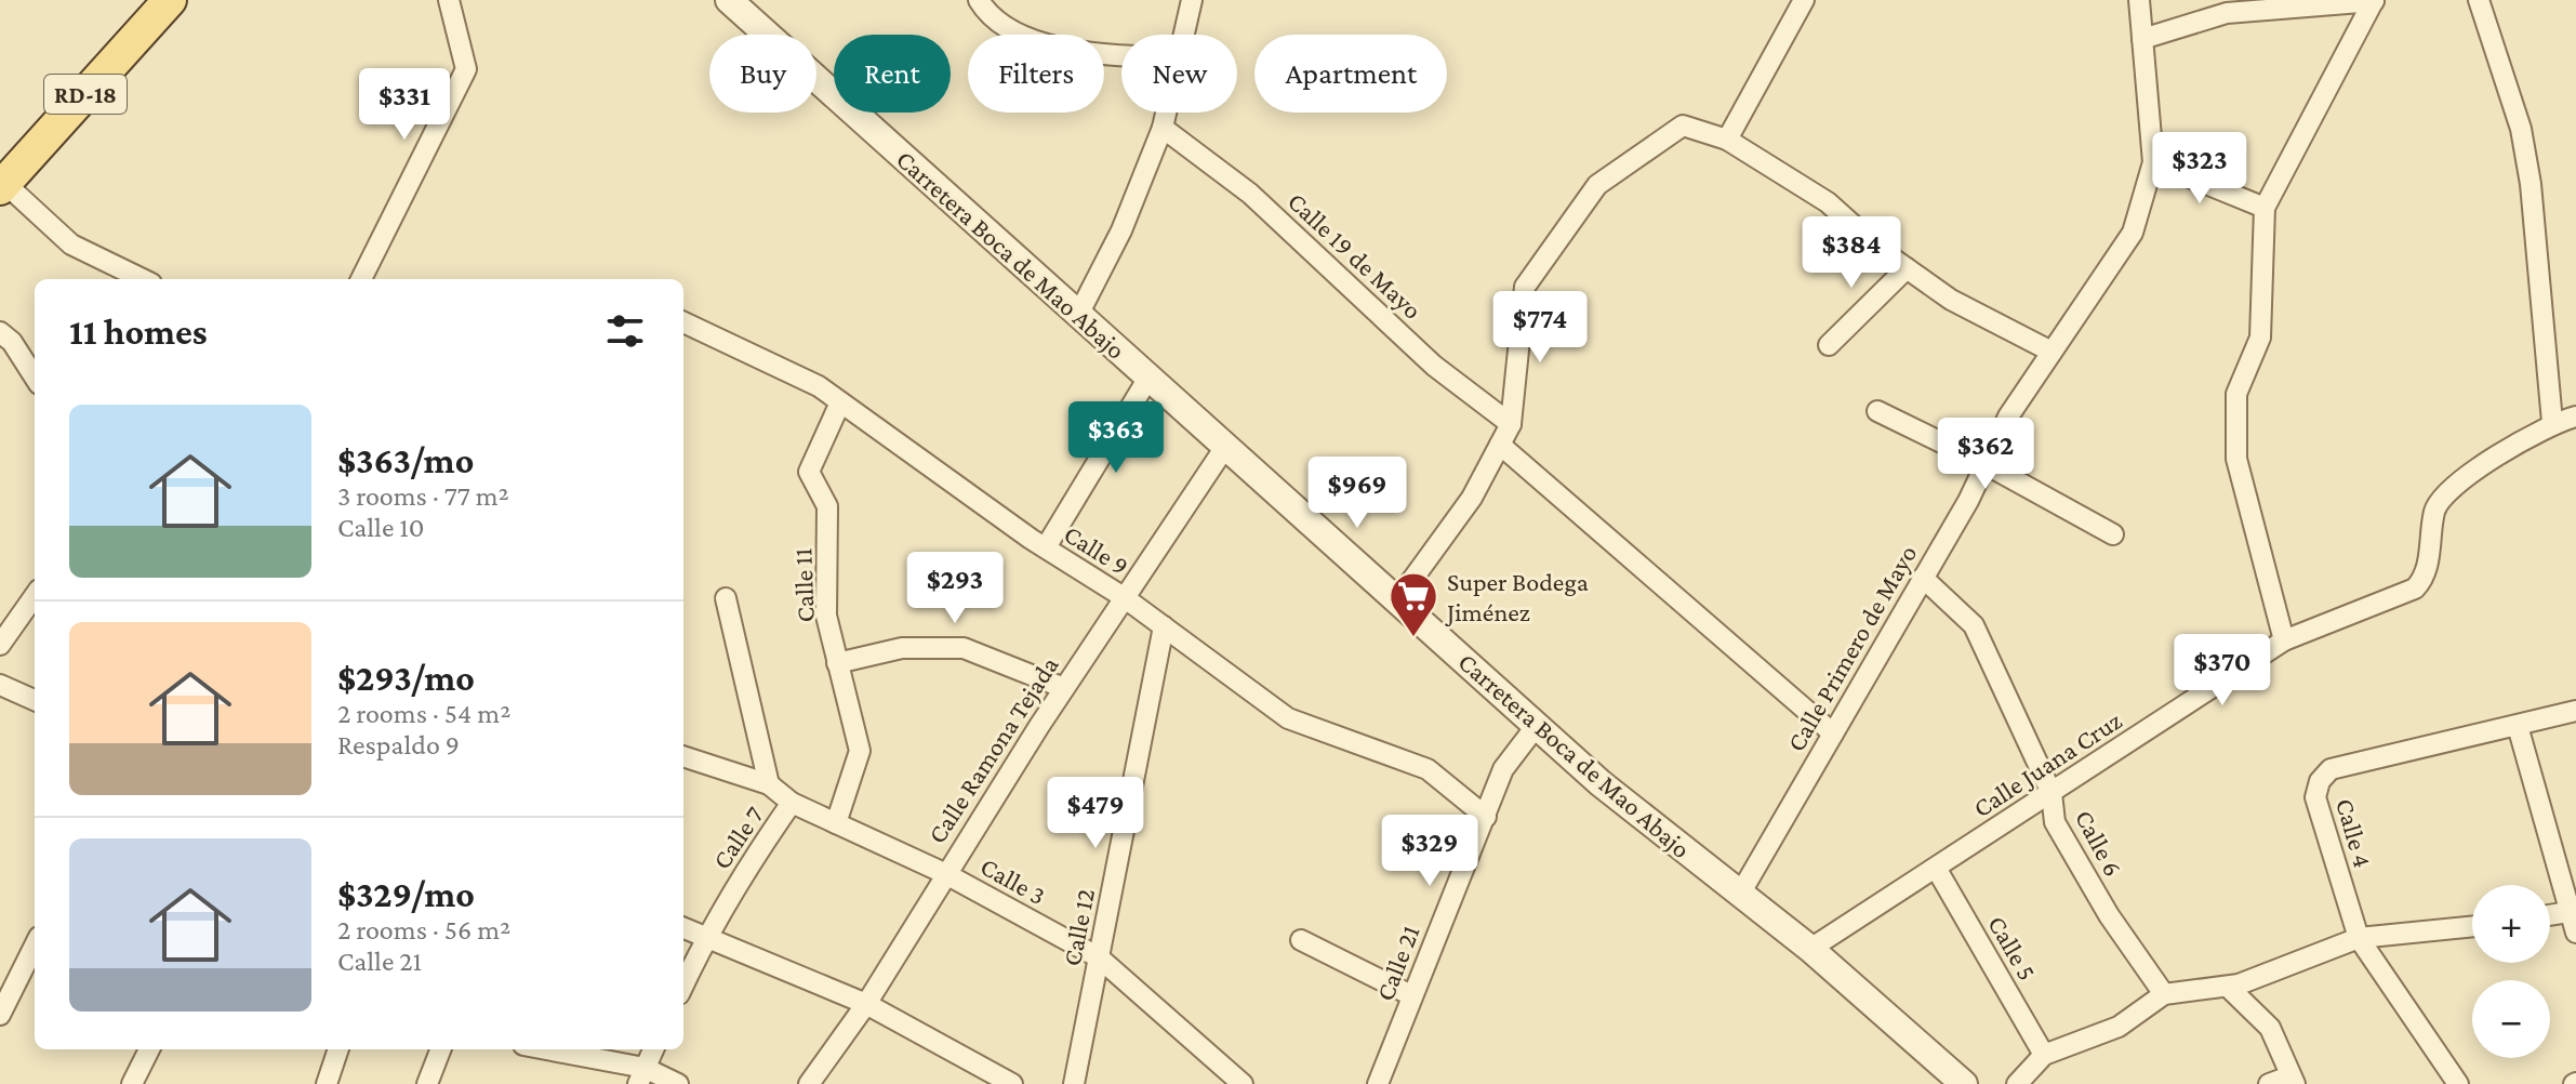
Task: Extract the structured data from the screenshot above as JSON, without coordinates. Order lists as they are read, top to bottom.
{
  "streets": {
    "main road": ["RD-18"],
    "street": [
      "Carretera Boca de Mao Abajo",
      "Calle 19 de Mayo",
      "Calle 9",
      "Calle 11",
      "Calle Primero de Mayo",
      "Calle Ramona Tejada",
      "Calle Juana Cruz",
      "Calle 4",
      "Calle 7",
      "Calle 6",
      "Calle 3",
      "Calle 12",
      "Calle 5",
      "Calle 21"
    ]
  },
  "crossings": [
    ["Carretera Boca de Mao Abajo", "Calle Primero de Mayo"],
    ["Carretera Boca de Mao Abajo", "Calle Ramona Tejada"],
    ["Carretera Boca de Mao Abajo", "Calle Juana Cruz"],
    ["Carretera Boca de Mao Abajo", "Calle 21"],
    ["Calle 9", "Calle 11"],
    ["Calle 9", "Calle Ramona Tejada"],
    ["Calle 9", "Calle 12"],
    ["Calle 9", "Calle 21"],
    ["Calle 11", "Calle 3"],
    ["Calle Primero de Mayo", "Calle 6"],
    ["Calle Ramona Tejada", "Calle 3"],
    ["Calle Juana Cruz", "Calle 6"],
    ["Calle Juana Cruz", "Calle 5"],
    ["Calle 7", "Calle 3"],
    ["Calle 3", "Calle 12"]
  ],
  "places": {
    "supermarket": ["Super Bodega Jiménez"]
  },
  "page": {
    "chip": [
      "Buy",
      "Rent",
      "Filters",
      "New",
      "Apartment"
    ],
    "price": [
      "$331",
      "$323",
      "$384",
      "$774",
      "$363",
      "$362",
      "$969",
      "$293",
      "$370",
      "$479",
      "$329"
    ],
    "heading": "11 homes",
    "list": [
      {
        "name": "$363/mo",
        "note": "3 rooms · 77 m² · Calle 10"
      },
      {
        "name": "$293/mo",
        "note": "2 rooms · 54 m² · Respaldo 9"
      },
      {
        "name": "$329/mo",
        "note": "2 rooms · 56 m² · Calle 21"
      }
    ],
    "map_buttons": ["+", "−"]
  }
}
